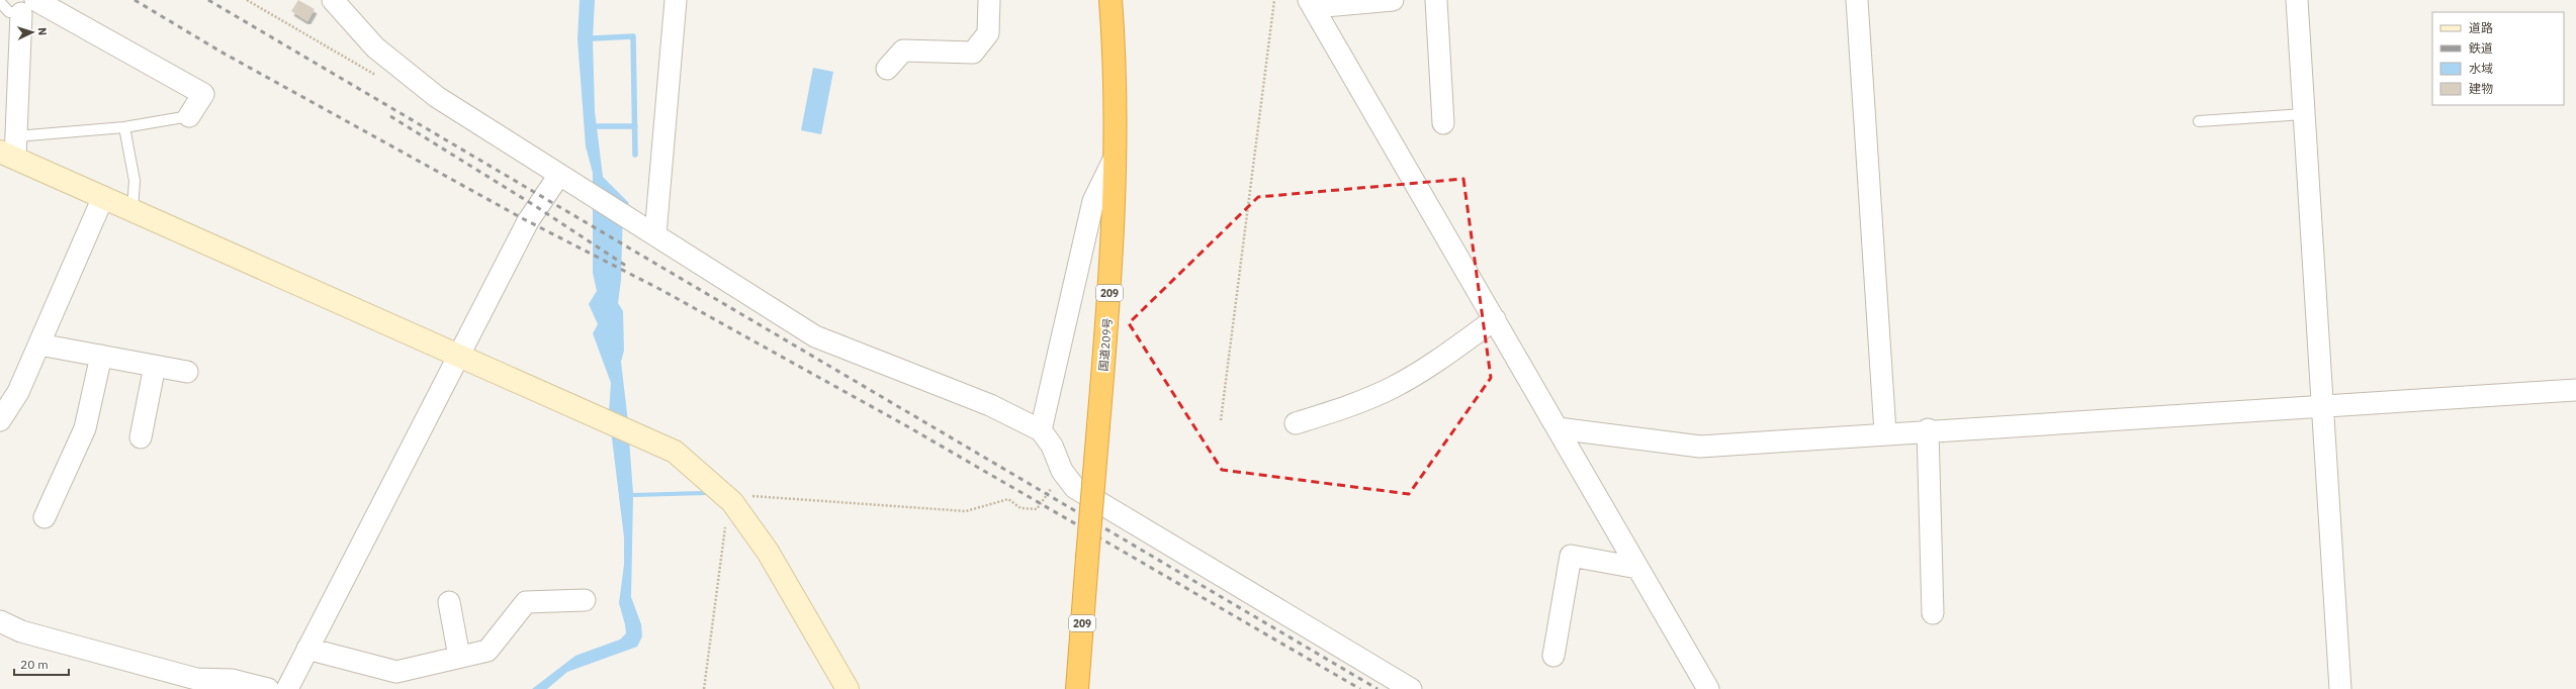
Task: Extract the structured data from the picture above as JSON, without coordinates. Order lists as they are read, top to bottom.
{
  "streets": {
    "highway": ["209", "国道209号"]
  },
  "legend": [
    "道路",
    "鉄道",
    "水域",
    "建物"
  ],
  "scale_bar": "20 m",
  "north": "right"
}
